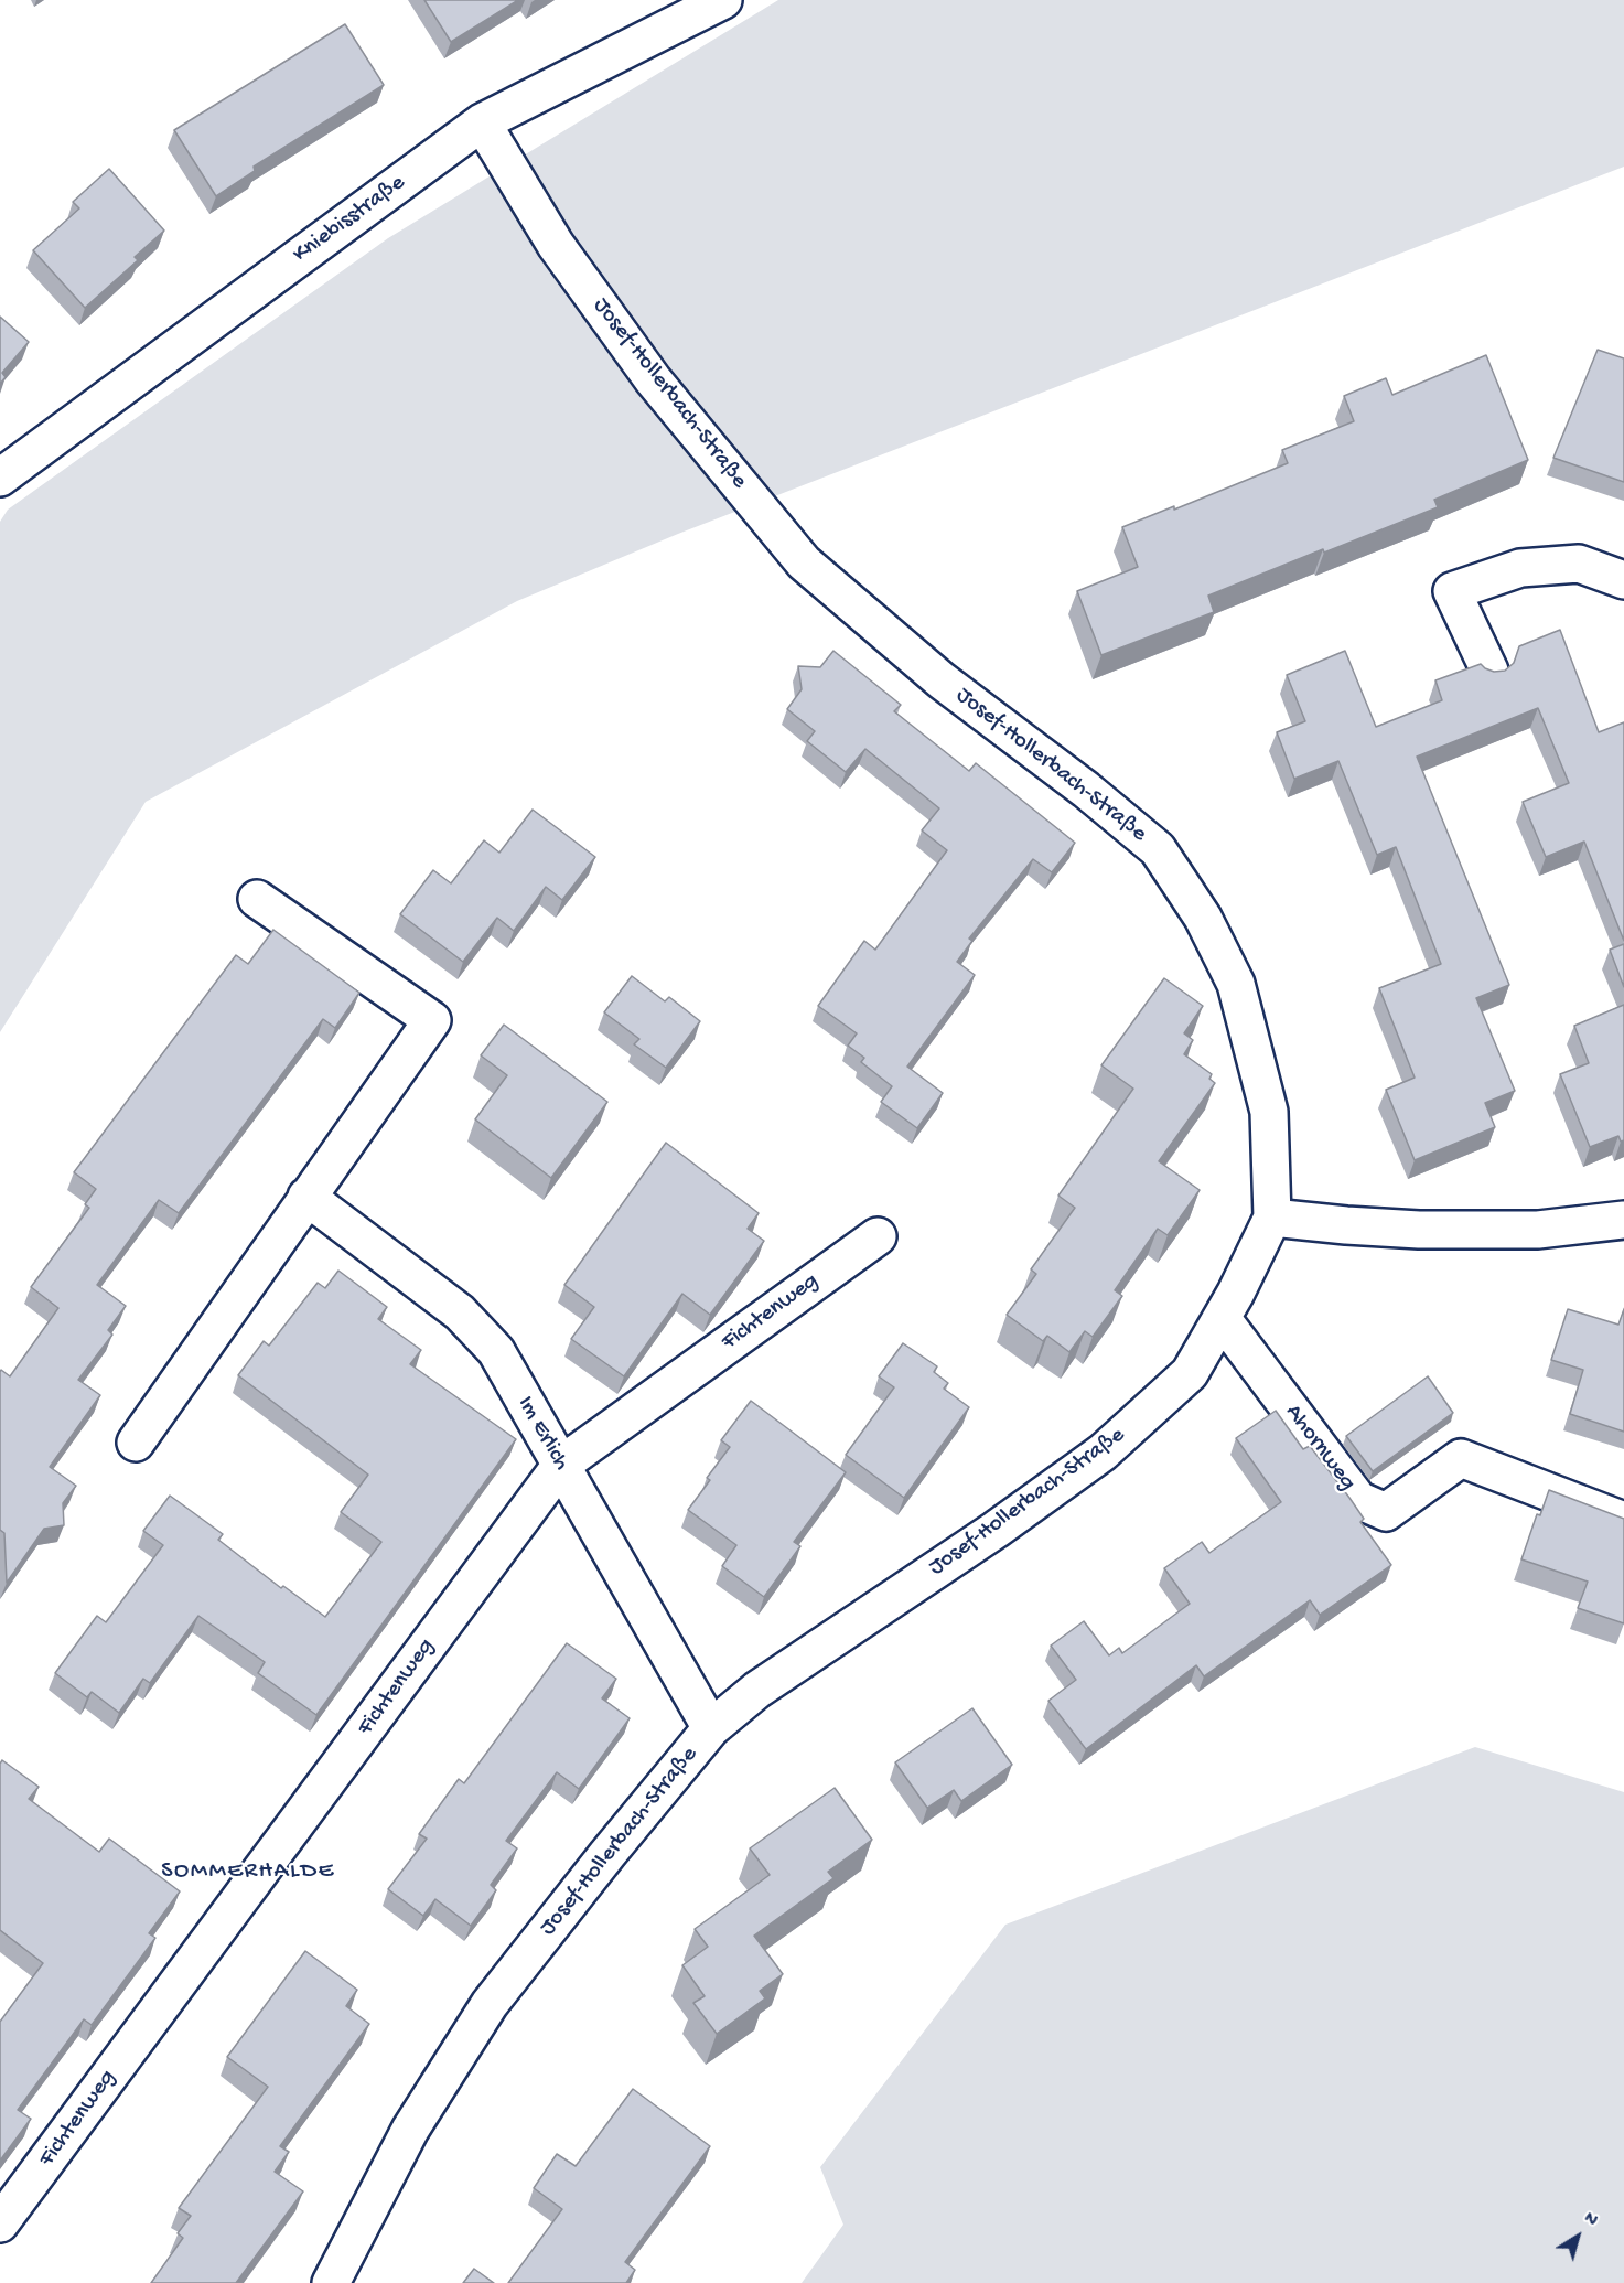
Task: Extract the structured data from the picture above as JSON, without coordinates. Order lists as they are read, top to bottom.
{
  "streets": {
    "street": [
      "Kniebisstraße",
      "Josef-Hollerbach-Straße",
      "Fichtenweg",
      "Im Erlich",
      "Ahornweg"
    ]
  },
  "crossings": [
    ["Kniebisstraße", "Josef-Hollerbach-Straße"],
    ["Josef-Hollerbach-Straße", "Im Erlich"],
    ["Josef-Hollerbach-Straße", "Ahornweg"],
    ["Fichtenweg", "Im Erlich"]
  ],
  "districts": ["SOMMERHALDE"],
  "north": "top right"
}
